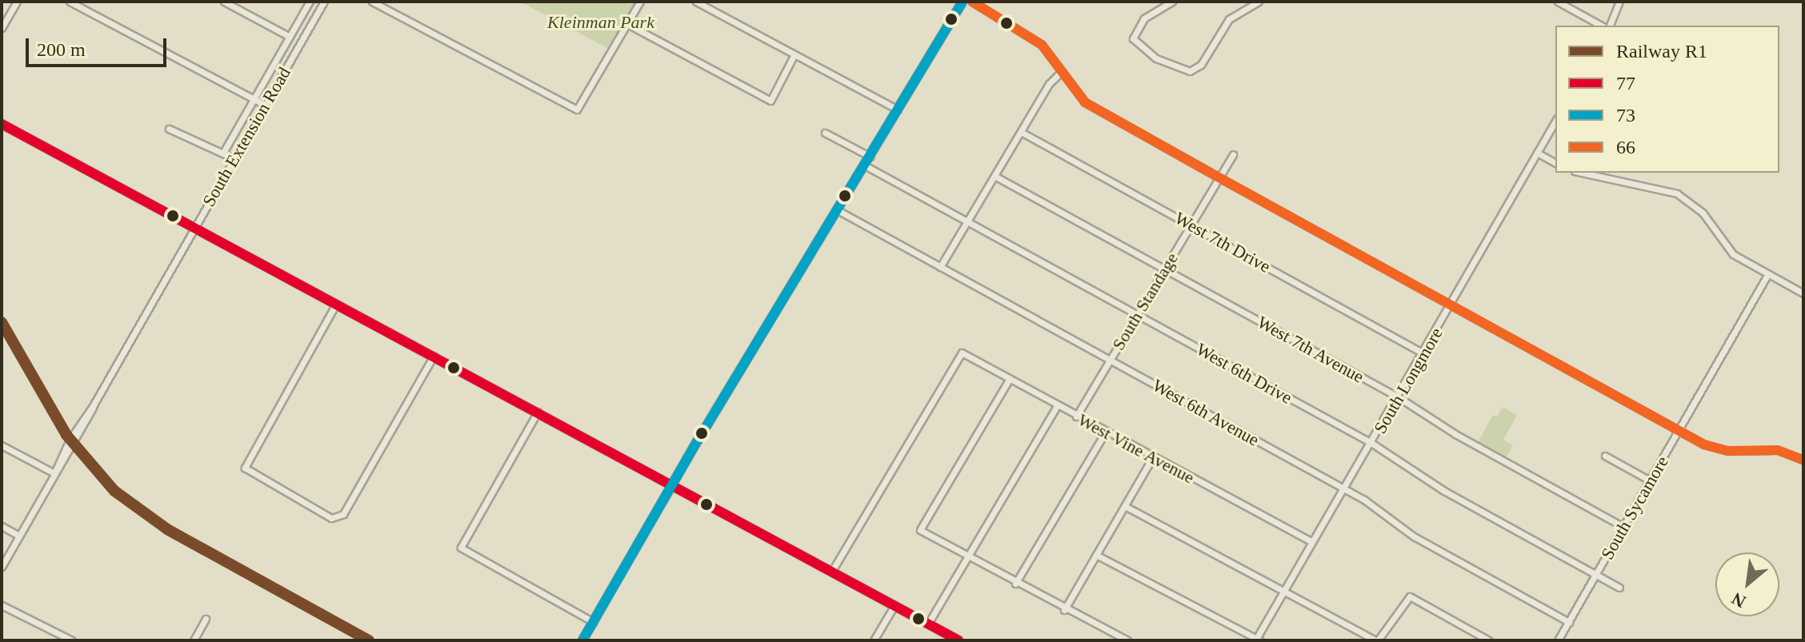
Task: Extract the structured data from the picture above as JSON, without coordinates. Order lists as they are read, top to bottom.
{
  "streets": {
    "street": [
      "South Extension Road",
      "West 7th Drive",
      "South Standage",
      "West 7th Avenue",
      "West 6th Drive",
      "South Longmore",
      "West 6th Avenue",
      "West Vine Avenue",
      "South Sycamore"
    ]
  },
  "crossings": [
    ["West 7th Drive", "South Standage"],
    ["West 7th Drive", "South Longmore"],
    ["South Standage", "West 7th Avenue"],
    ["South Standage", "West 6th Drive"],
    ["South Standage", "West 6th Avenue"],
    ["South Standage", "West Vine Avenue"],
    ["West 7th Avenue", "South Longmore"],
    ["West 7th Avenue", "South Sycamore"],
    ["West 6th Drive", "South Longmore"],
    ["West 6th Drive", "South Sycamore"],
    ["South Longmore", "West 6th Avenue"],
    ["South Longmore", "West Vine Avenue"],
    ["West 6th Avenue", "South Sycamore"]
  ],
  "parks": ["Kleinman Park"],
  "lines": [
    "transit line 73",
    "transit line 66",
    "transit line 77",
    "rail line R1"
  ],
  "legend": [
    "Railway R1",
    "77",
    "73",
    "66"
  ],
  "scale_bar": "200 m",
  "north": "bottom left"
}
